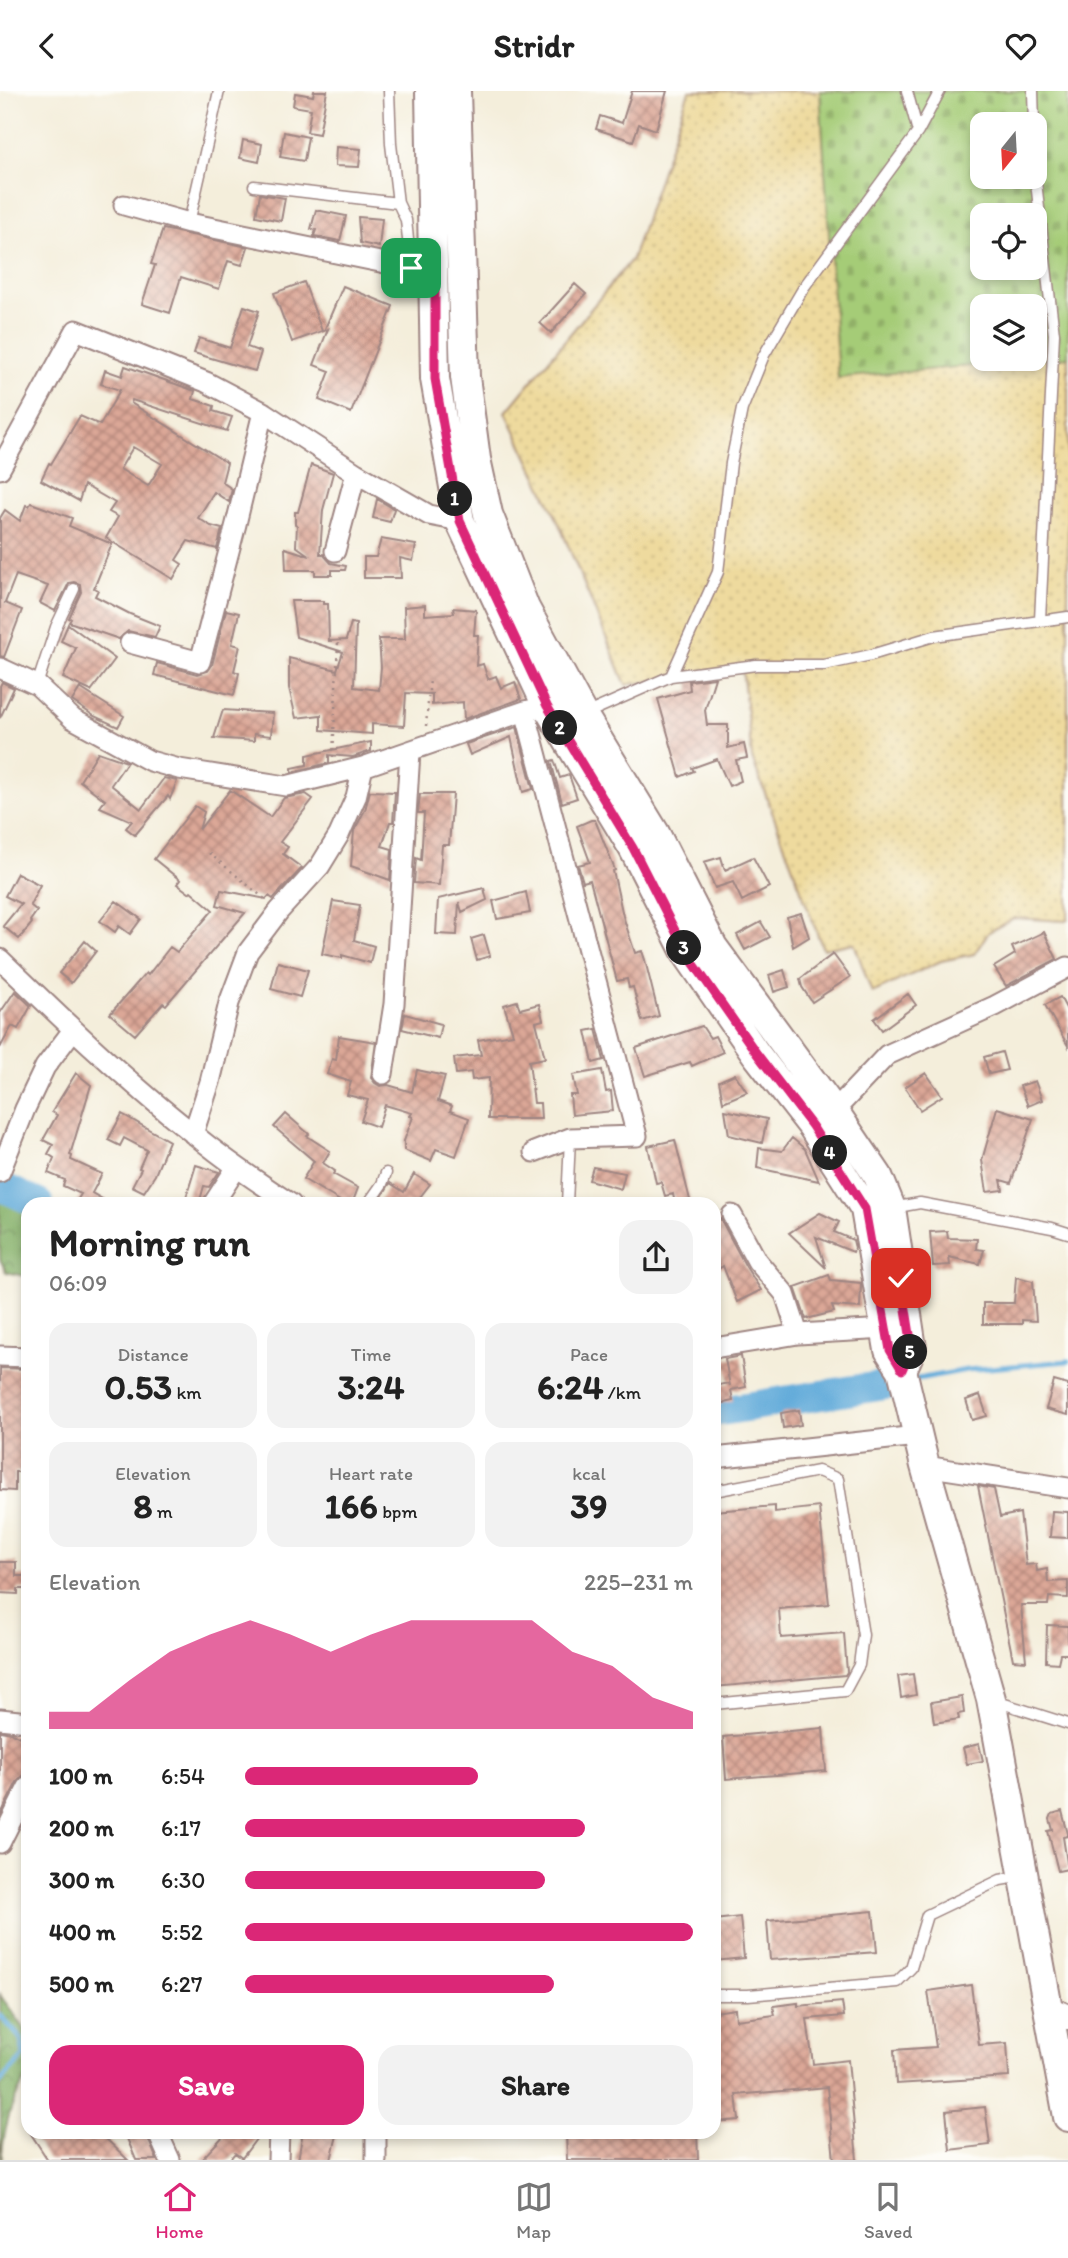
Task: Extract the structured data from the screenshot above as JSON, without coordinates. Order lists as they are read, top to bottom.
{
  "north": "bottom",
  "page": {
    "header": "Stridr",
    "pins": [
      "1",
      "2",
      "3",
      "4",
      "5"
    ],
    "heading": ["Morning run", "06:09"],
    "stats": [
      ["Distance", "0.53 km"],
      ["Time", "3:24"],
      ["Pace", "6:24 /km"],
      ["Elevation", "8 m"],
      ["Heart rate", "166 bpm"],
      ["kcal", "39"]
    ],
    "chart": ["Elevation", "225–231 m"],
    "list": [
      {
        "name": "100 m",
        "note": "6:54"
      },
      {
        "name": "200 m",
        "note": "6:17"
      },
      {
        "name": "300 m",
        "note": "6:30"
      },
      {
        "name": "400 m",
        "note": "5:52"
      },
      {
        "name": "500 m",
        "note": "6:27"
      }
    ],
    "buttons": ["Save", "Share"],
    "tabs": ["Home", "Map", "Saved"]
  }
}
